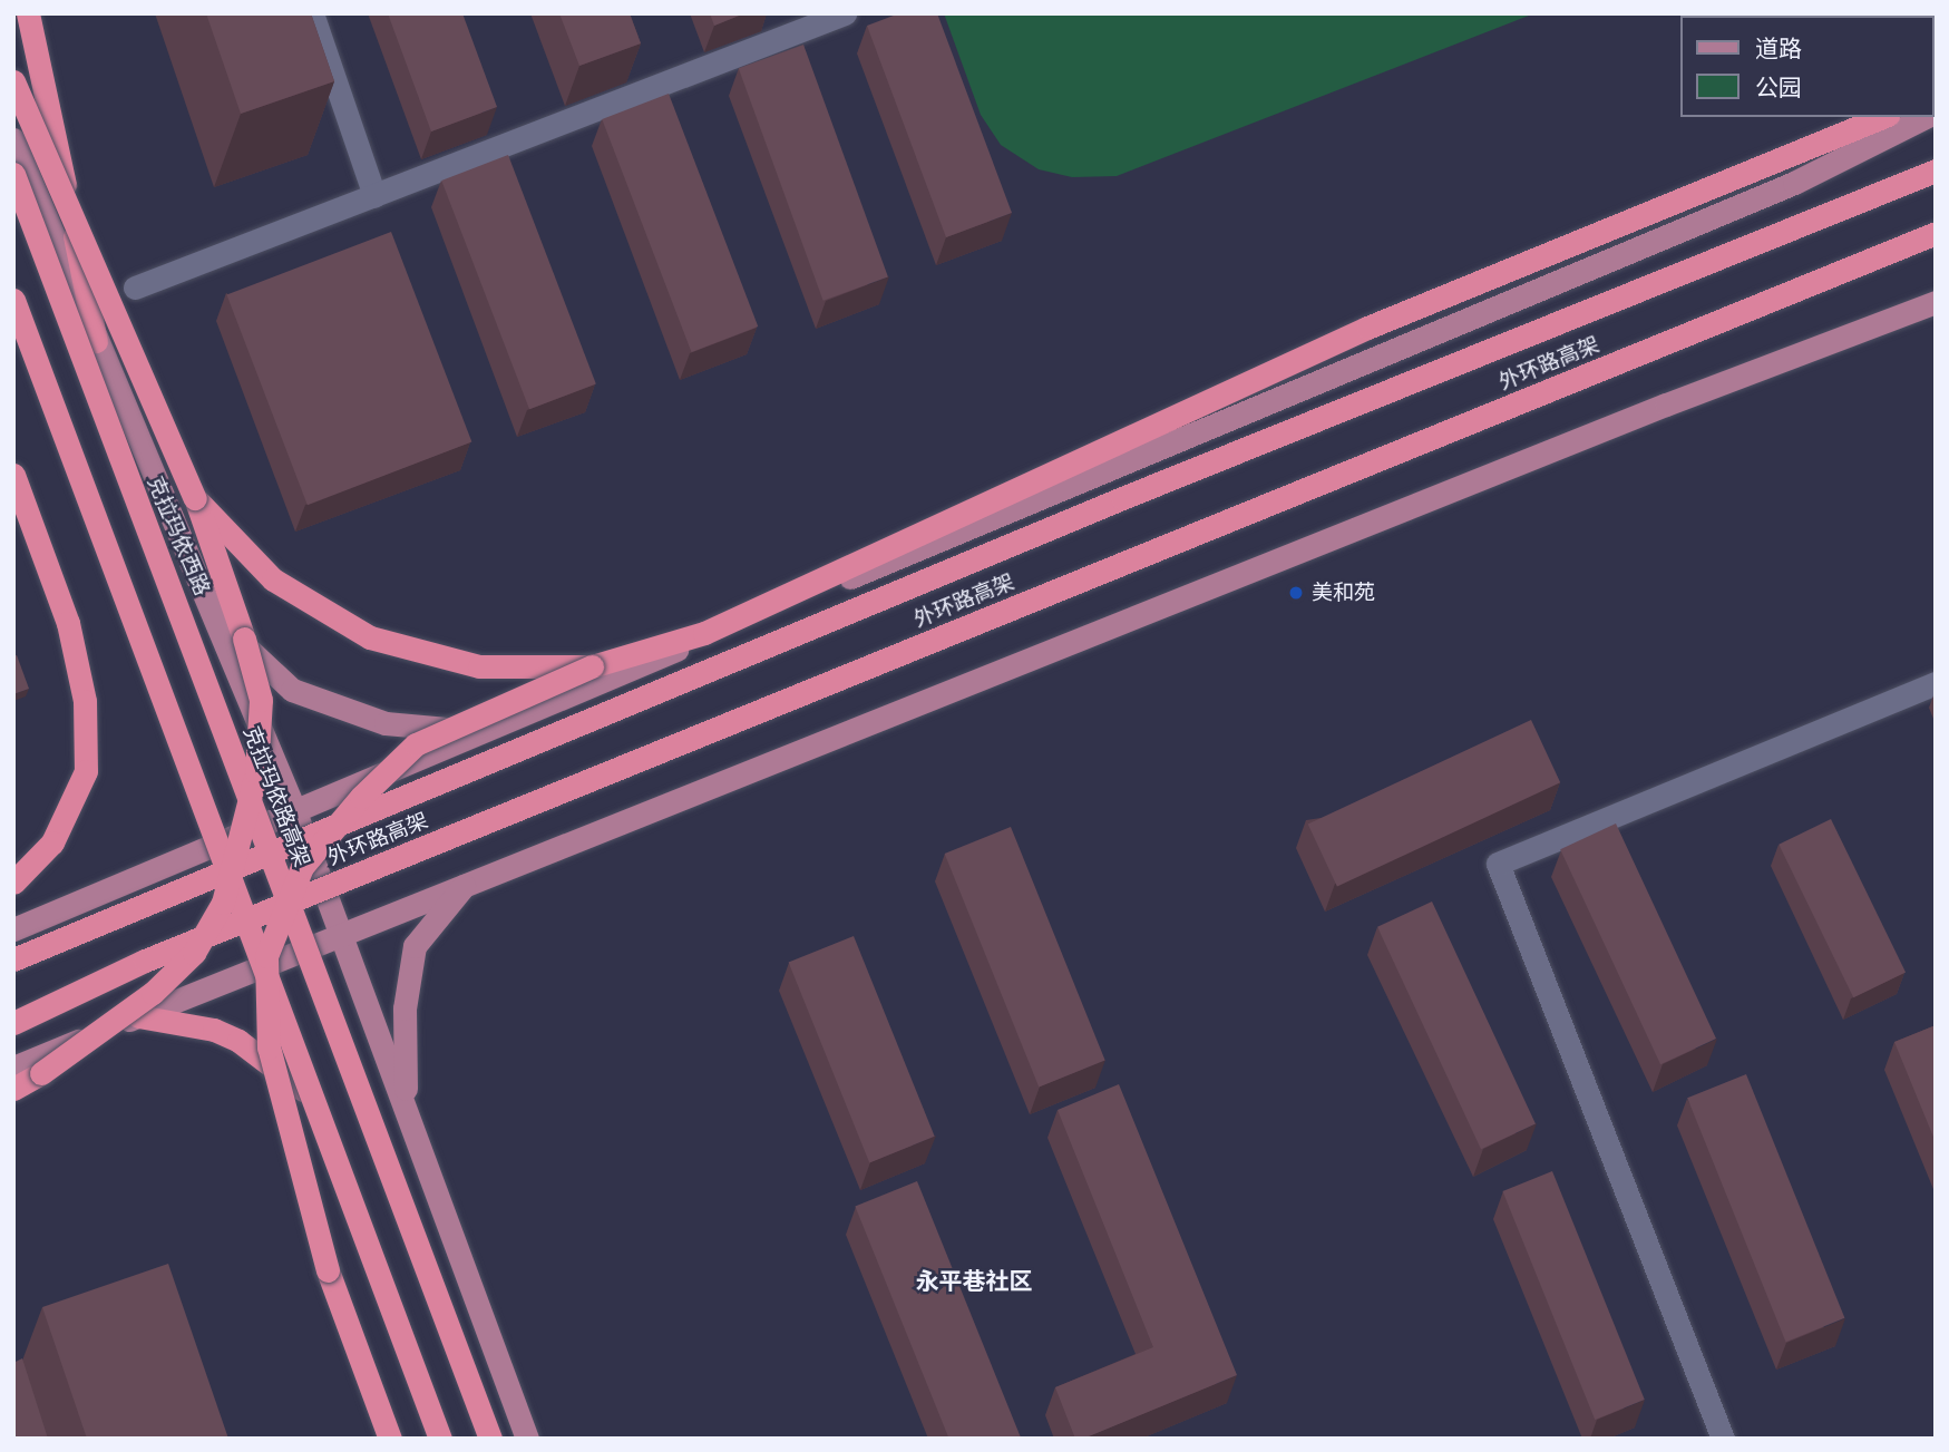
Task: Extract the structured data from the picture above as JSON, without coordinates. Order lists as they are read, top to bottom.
{
  "streets": {
    "highway": ["外环路高架", "克拉玛依路高架"],
    "main road": ["克拉玛依西路"]
  },
  "districts": ["永平巷社区"],
  "places": ["美和苑"],
  "legend": ["道路", "公园"]
}
